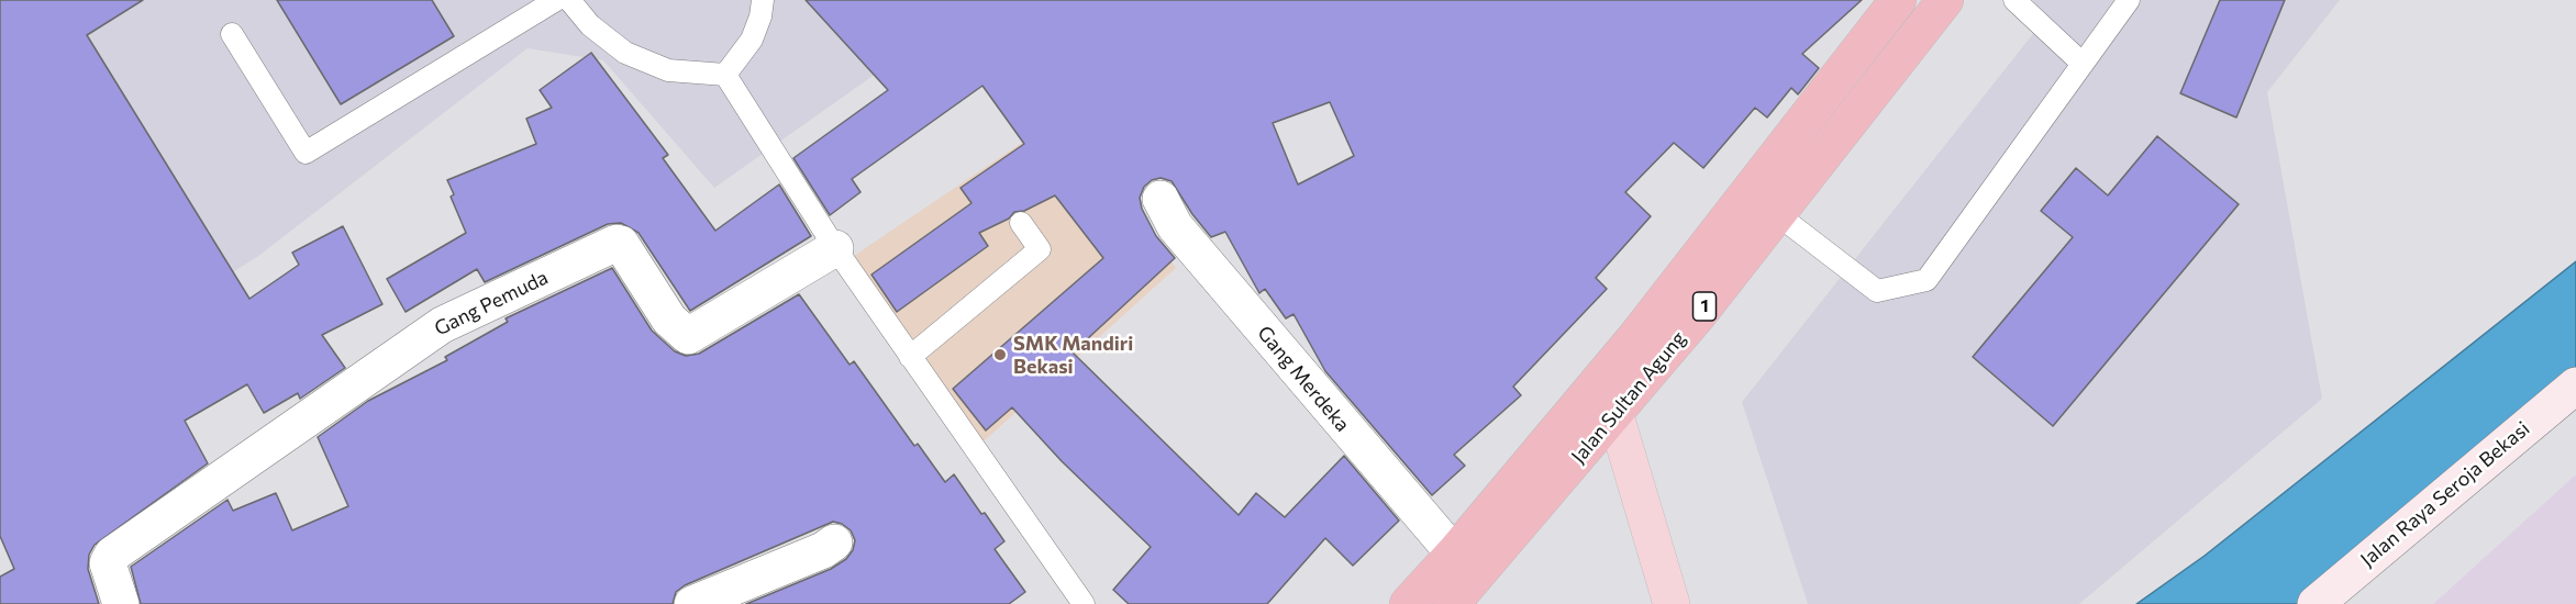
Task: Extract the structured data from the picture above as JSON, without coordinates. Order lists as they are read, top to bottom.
{
  "streets": {
    "highway": ["1", "Jalan Sultan Agung"],
    "street": ["Gang Pemuda", "Gang Merdeka", "Jalan Raya Seroja Bekasi"]
  },
  "crossings": [
    ["Gang Merdeka", "Jalan Sultan Agung"]
  ],
  "places": ["SMK Mandiri Bekasi"]
}
